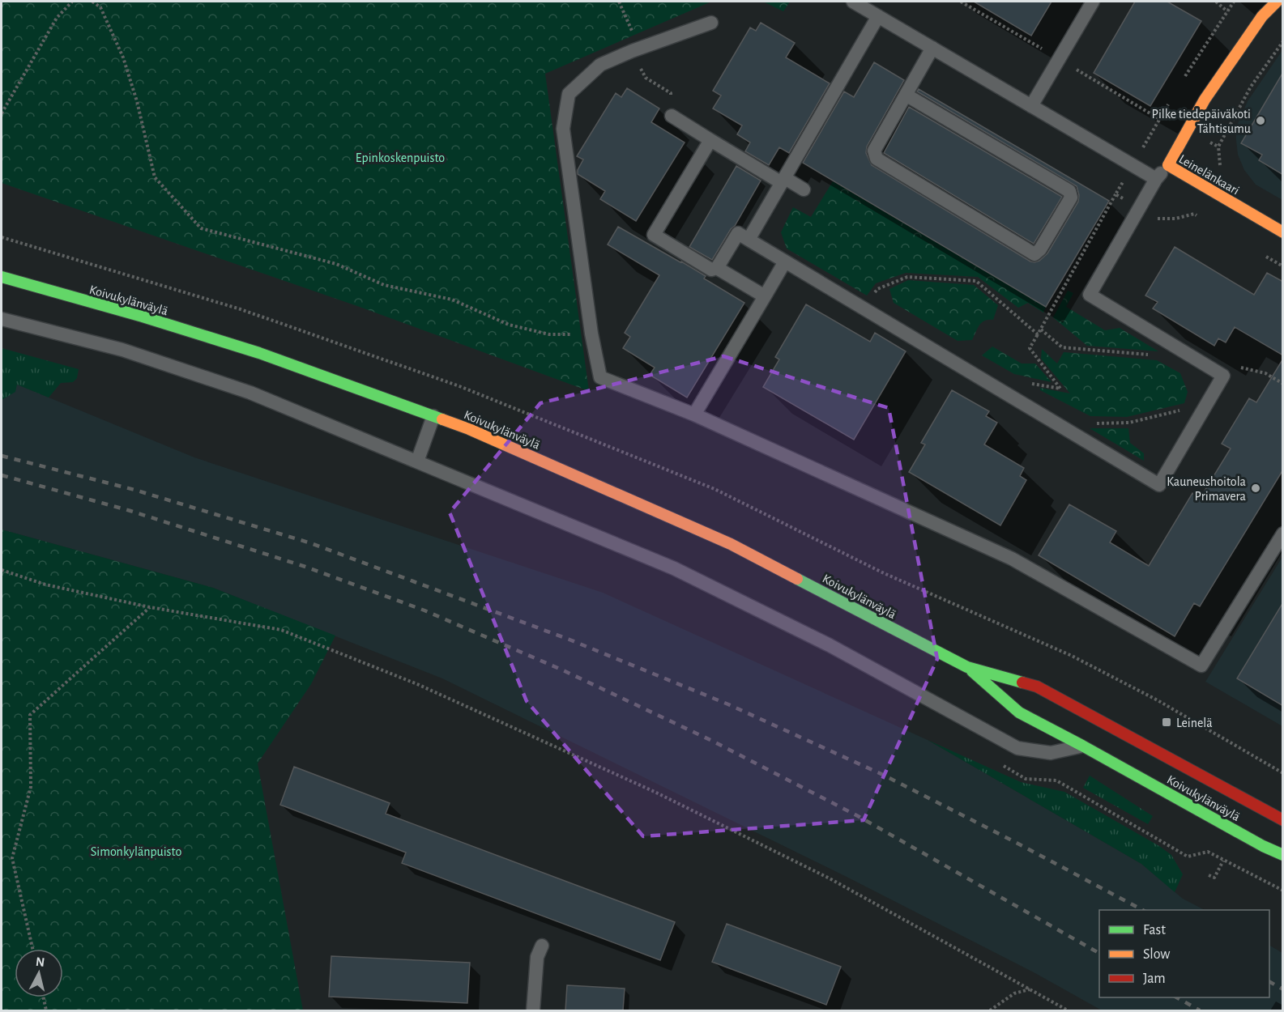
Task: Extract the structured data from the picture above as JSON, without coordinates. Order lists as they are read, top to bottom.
{
  "streets": {
    "main road": ["Leinelänkaari", "Koivukylänväylä"]
  },
  "parks": ["Epinkoskenpuisto", "Simonkylänpuisto"],
  "places": {
    "other": ["Pilke tiedepäiväkoti Tähtisumu", "Kauneushoitola Primavera"],
    "transit": ["Leinelä"]
  },
  "legend": ["Fast", "Slow", "Jam"],
  "north": "top"
}
